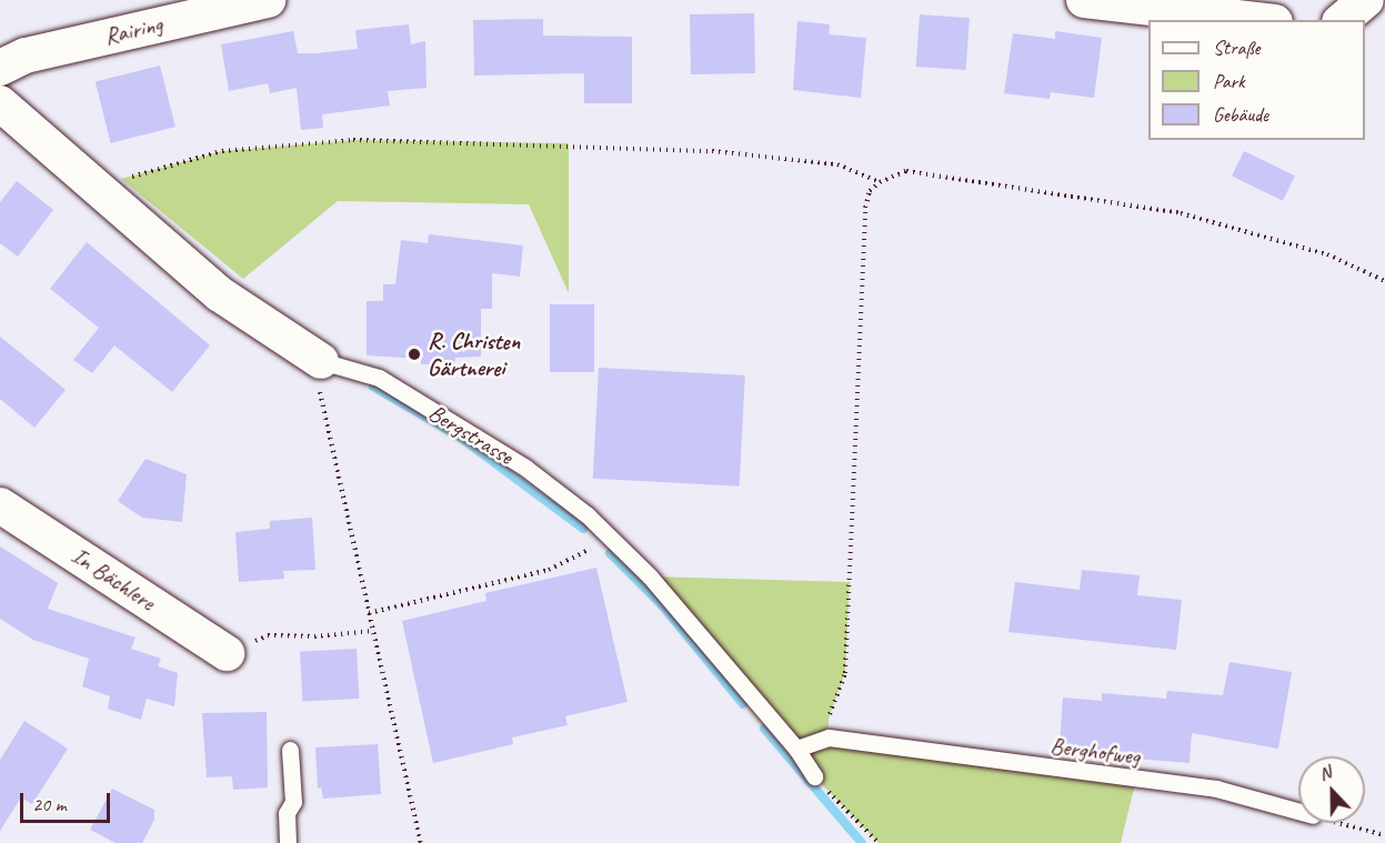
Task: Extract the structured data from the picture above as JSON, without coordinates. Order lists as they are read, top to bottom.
{
  "streets": {
    "street": ["Rairing", "Bergstrasse", "In Bächlere"],
    "lane": ["Berghofweg"]
  },
  "crossings": [
    ["Bergstrasse", "Berghofweg"]
  ],
  "places": ["R. Christen Gärtnerei"],
  "legend": ["Straße", "Park", "Gebäude"],
  "scale_bar": "20 m",
  "north": "top"
}
